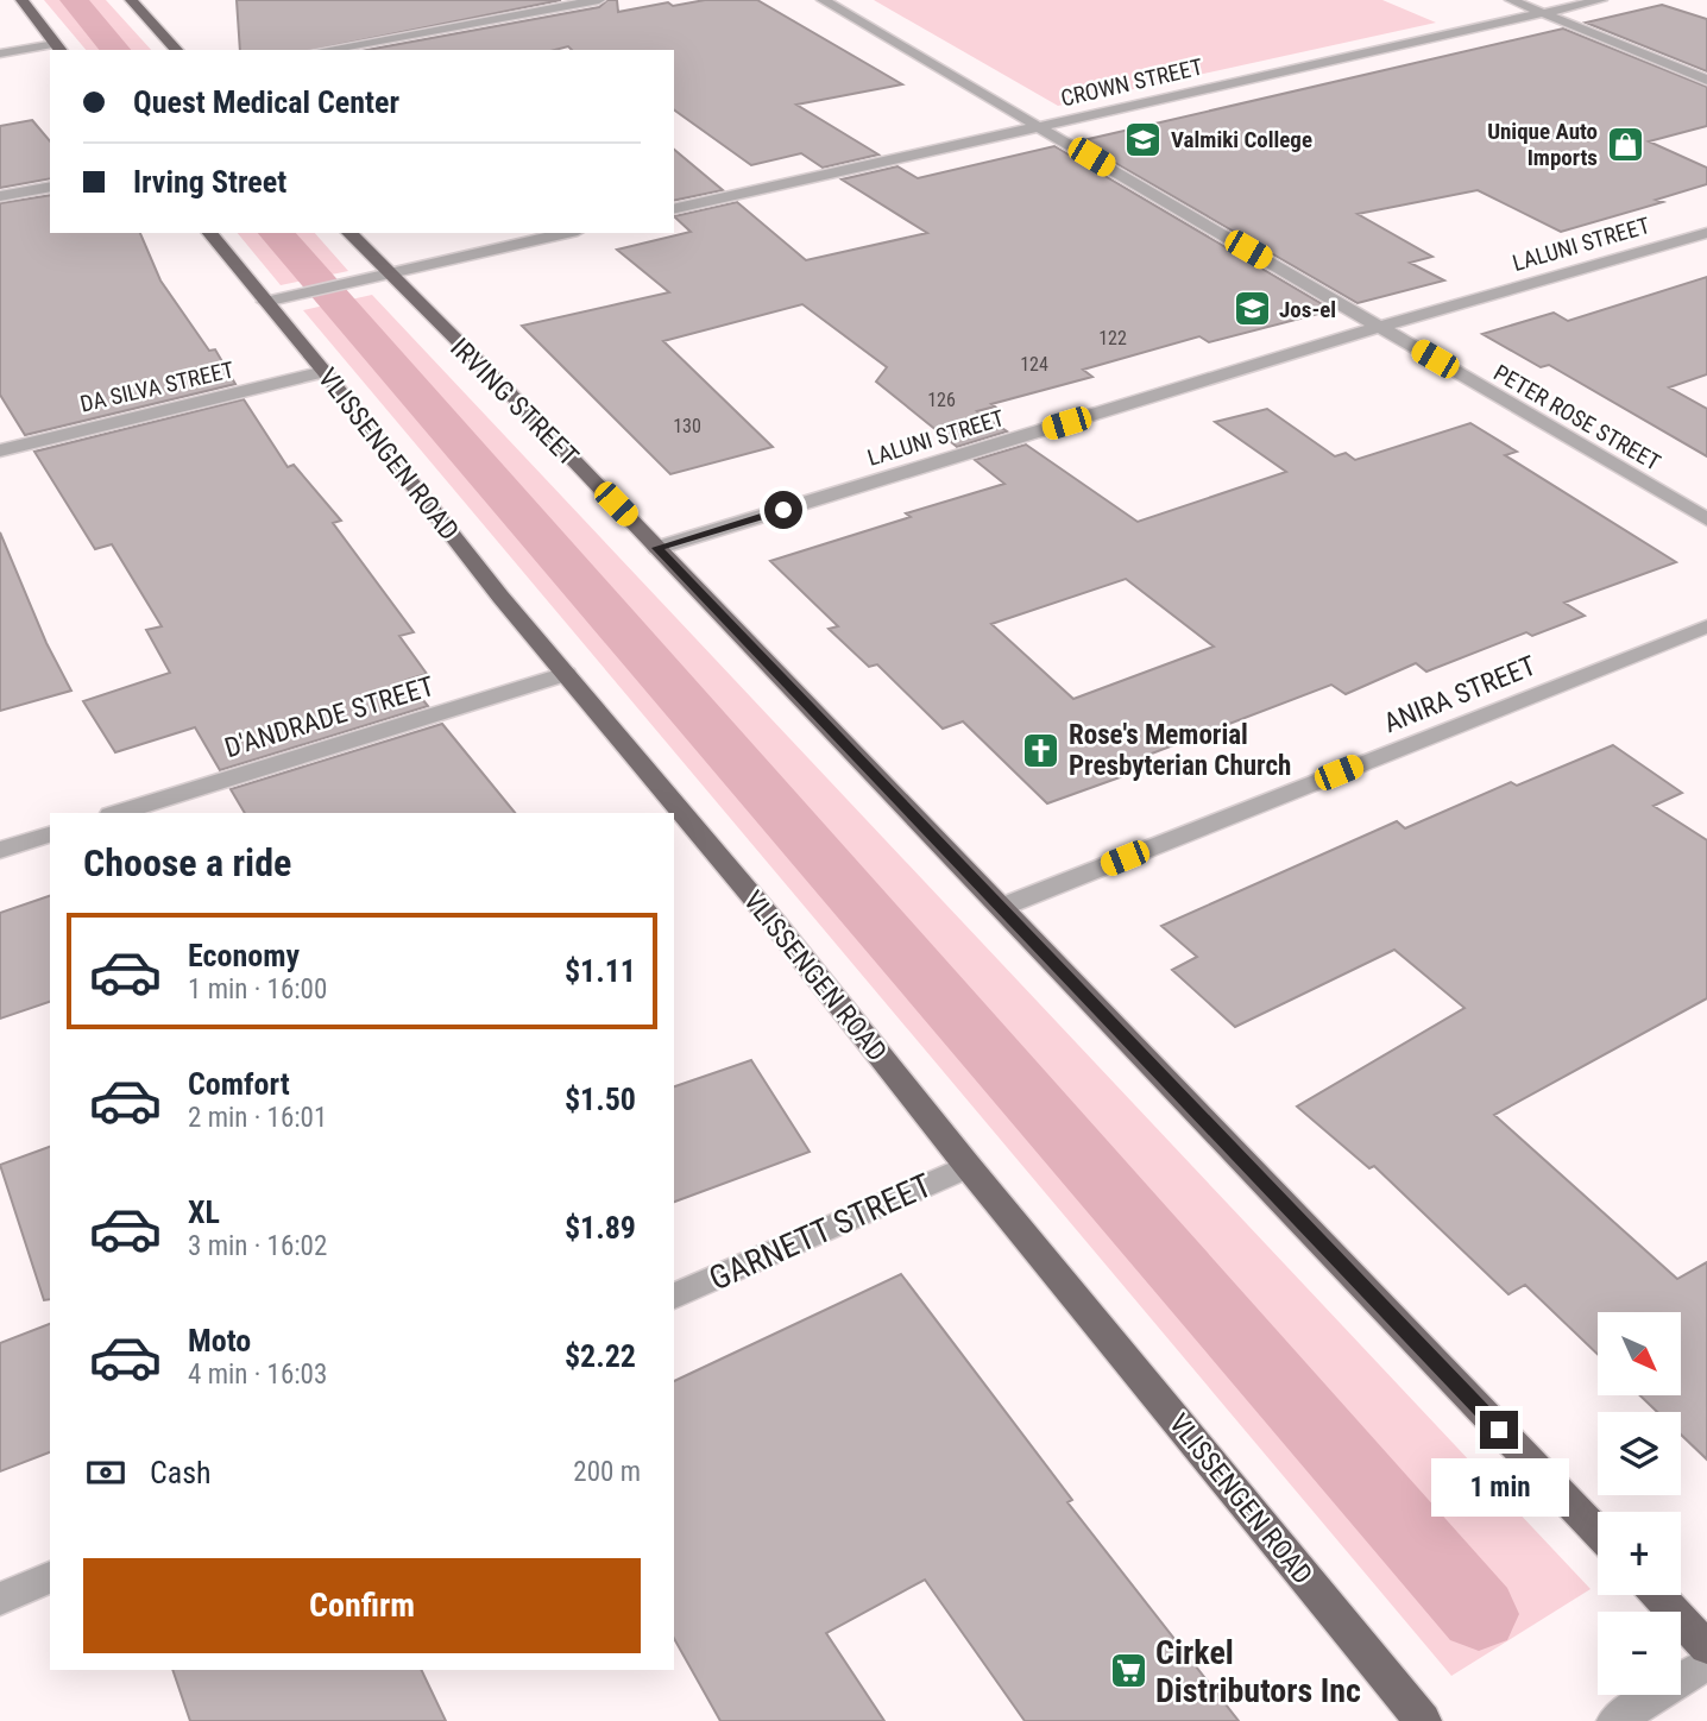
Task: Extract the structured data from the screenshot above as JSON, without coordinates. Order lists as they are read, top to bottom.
{
  "streets": {
    "main road": ["IRVING STREET", "VLISSENGEN ROAD"],
    "street": [
      "CROWN STREET",
      "LALUNI STREET",
      "DA SILVA STREET",
      "PETER ROSE STREET",
      "ANIRA STREET",
      "D'ANDRADE STREET",
      "GARNETT STREET"
    ]
  },
  "crossings": [
    ["CROWN STREET", "PETER ROSE STREET"],
    ["LALUNI STREET", "IRVING STREET"],
    ["LALUNI STREET", "PETER ROSE STREET"],
    ["DA SILVA STREET", "VLISSENGEN ROAD"],
    ["IRVING STREET", "ANIRA STREET"],
    ["VLISSENGEN ROAD", "D'ANDRADE STREET"],
    ["VLISSENGEN ROAD", "GARNETT STREET"]
  ],
  "places": {
    "school or university": ["Valmiki College", "Jos-el"],
    "shop": ["Unique Auto Imports"],
    "church": ["Rose's Memorial Presbyterian Church"],
    "supermarket": ["Cirkel Distributors Inc"]
  },
  "house_numbers": [
    "122",
    "124",
    "126",
    "130"
  ],
  "north": "bottom right",
  "page": {
    "banner": ["Quest Medical Center", "Irving Street"],
    "heading": "Choose a ride",
    "list": [
      {
        "name": "Economy",
        "note": "1 min · 16:00",
        "value": "$1.11"
      },
      {
        "name": "Comfort",
        "note": "2 min · 16:01",
        "value": "$1.50"
      },
      {
        "name": "XL",
        "note": "3 min · 16:02",
        "value": "$1.89"
      },
      {
        "name": "Moto",
        "note": "4 min · 16:03",
        "value": "$2.22"
      }
    ],
    "map_buttons": ["+", "−"],
    "pay": ["Cash", "200 m"],
    "bubble": "1 min",
    "buttons": "Confirm"
  }
}
